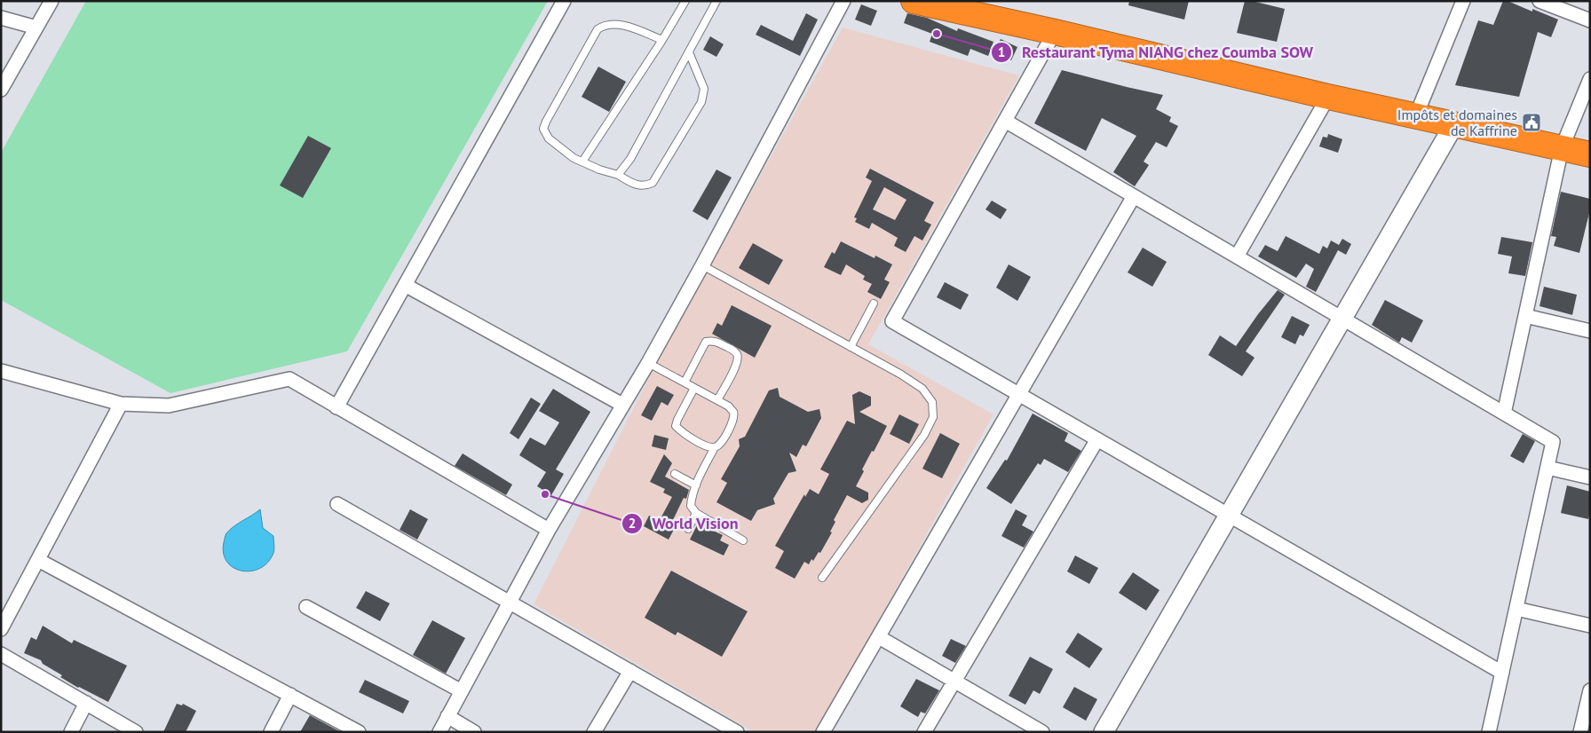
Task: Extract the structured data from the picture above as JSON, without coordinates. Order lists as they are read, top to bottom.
{
  "places": {
    "other": ["Restaurant Tyma NIANG chez Coumba SOW", "World Vision"],
    "public building": ["Impôts et domaines de Kaffrine"]
  }
}
